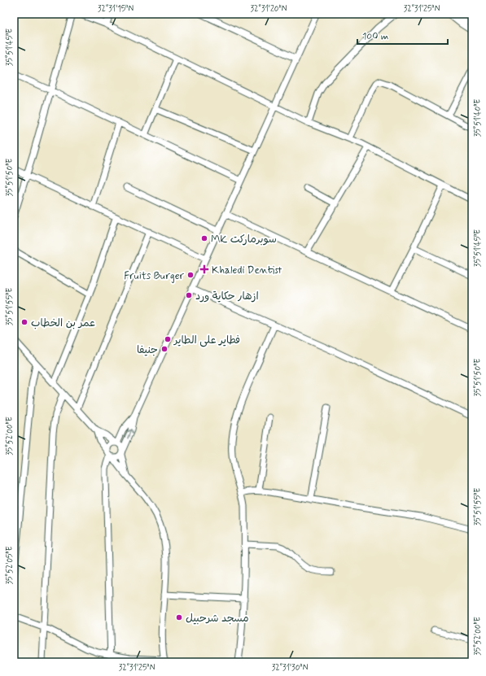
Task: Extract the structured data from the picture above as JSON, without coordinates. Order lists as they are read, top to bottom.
{
  "places": {
    "other": [
      "MK سوبرماركت",
      "Fruits Burger",
      "ازهار حكاية ورد",
      "عمر بن الخطاب",
      "فطاير على الطاير",
      "جنيفا",
      "مسجد شرحبيل"
    ],
    "health": ["Khaledi Dentist"]
  },
  "scale_bar": "100 m",
  "coordinates": [
    "32°31'15\"N",
    "32°31'20\"N",
    "32°31'25\"N",
    "35°51'45\"E",
    "35°51'40\"E",
    "35°51'50\"E",
    "35°51'55\"E",
    "35°52'00\"E",
    "35°52'05\"E",
    "32°31'30\"N"
  ]
}
